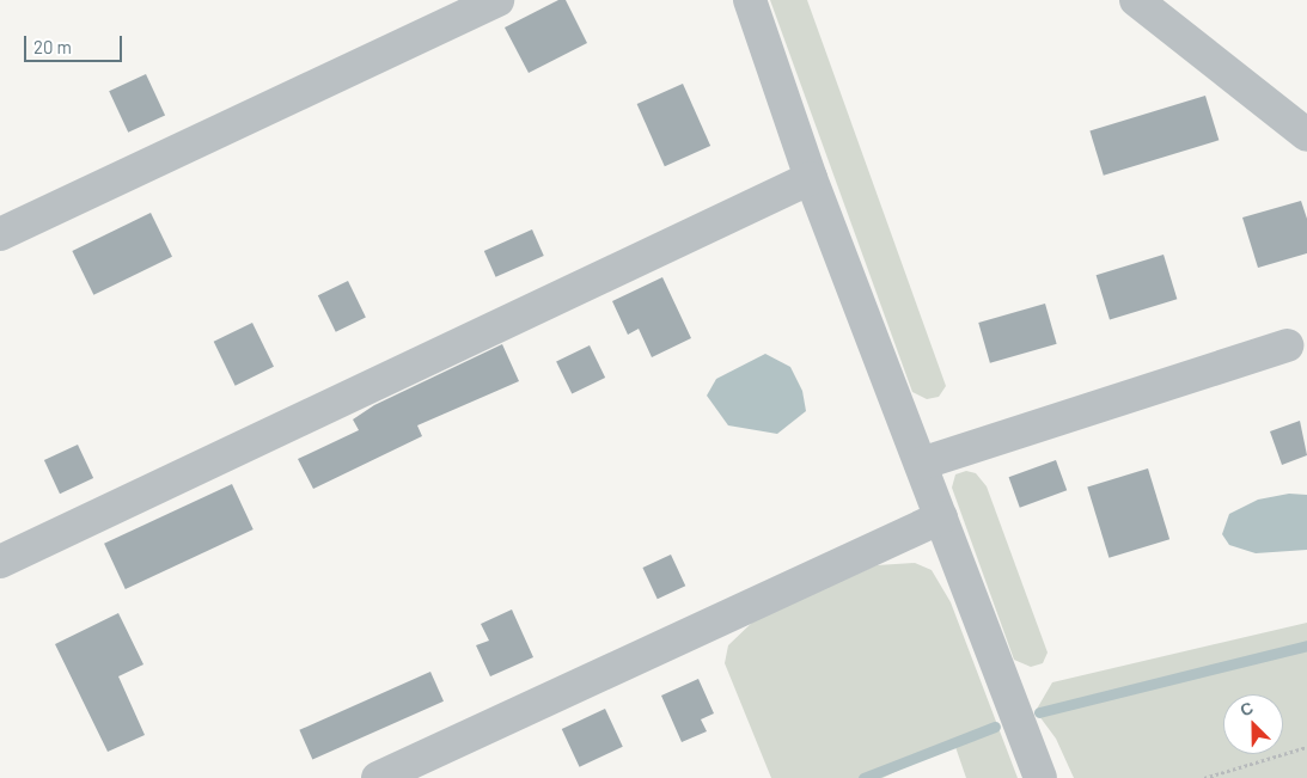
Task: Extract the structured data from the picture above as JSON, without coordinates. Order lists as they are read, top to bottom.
{
  "scale_bar": "20 m",
  "north": "top left"
}
